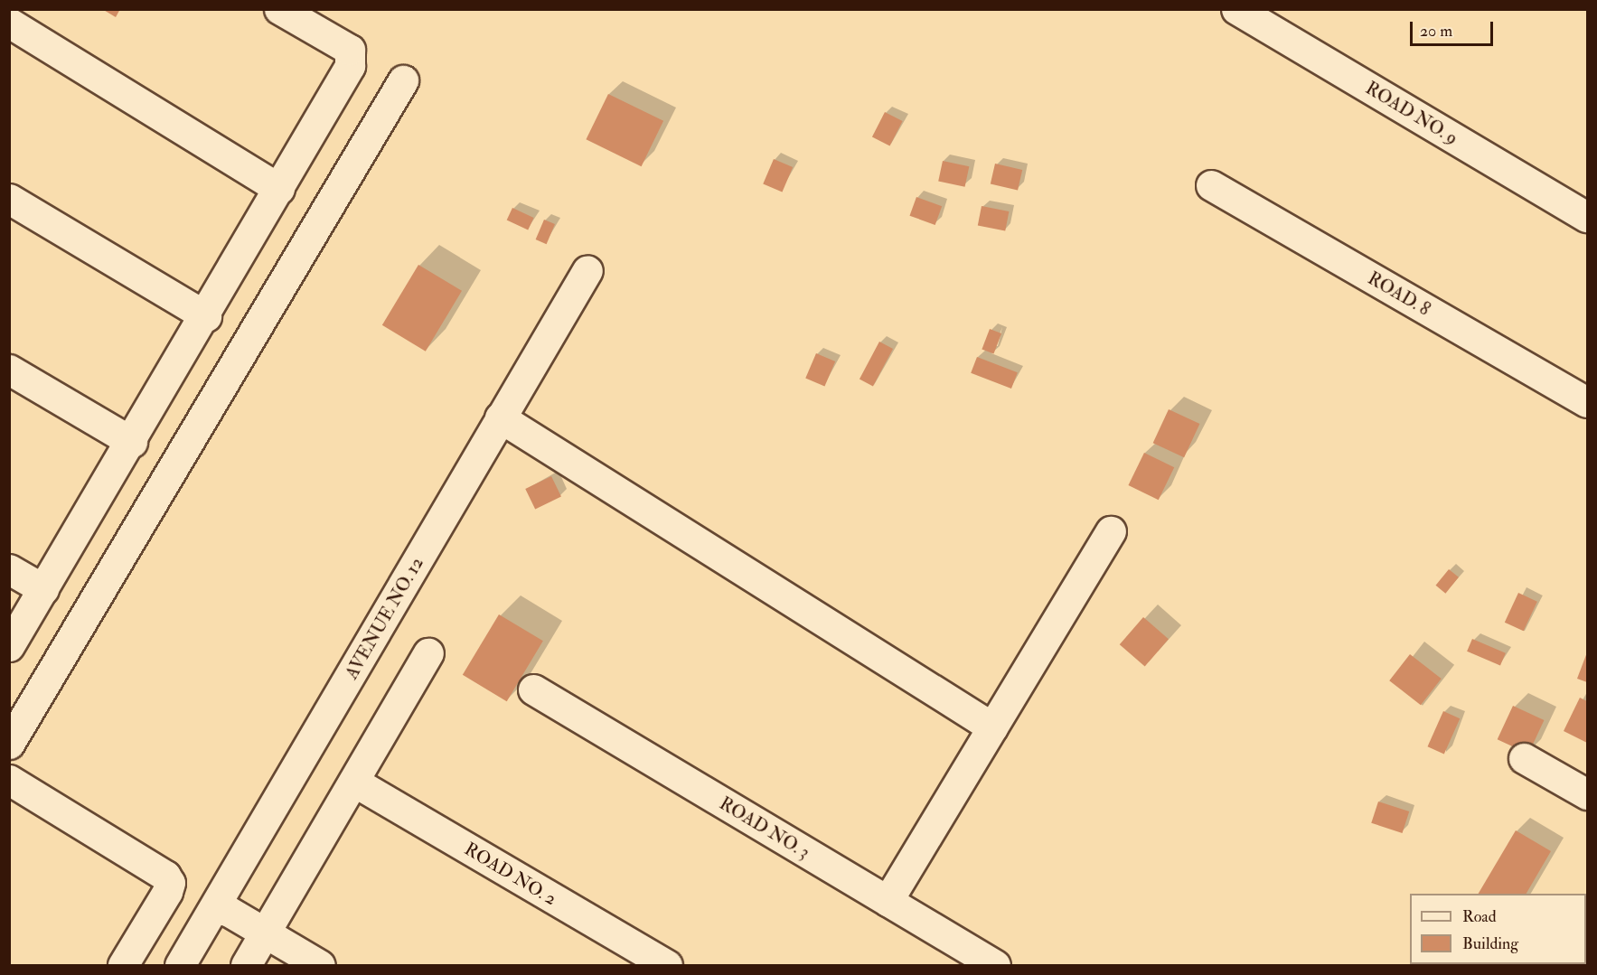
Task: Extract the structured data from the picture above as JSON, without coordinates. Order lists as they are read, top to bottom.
{
  "streets": {
    "street": [
      "ROAD NO. 9",
      "ROAD. 8",
      "AVENUE NO. 12",
      "ROAD NO. 3",
      "ROAD NO. 2"
    ]
  },
  "legend": ["Road", "Building"],
  "scale_bar": "20 m"
}
